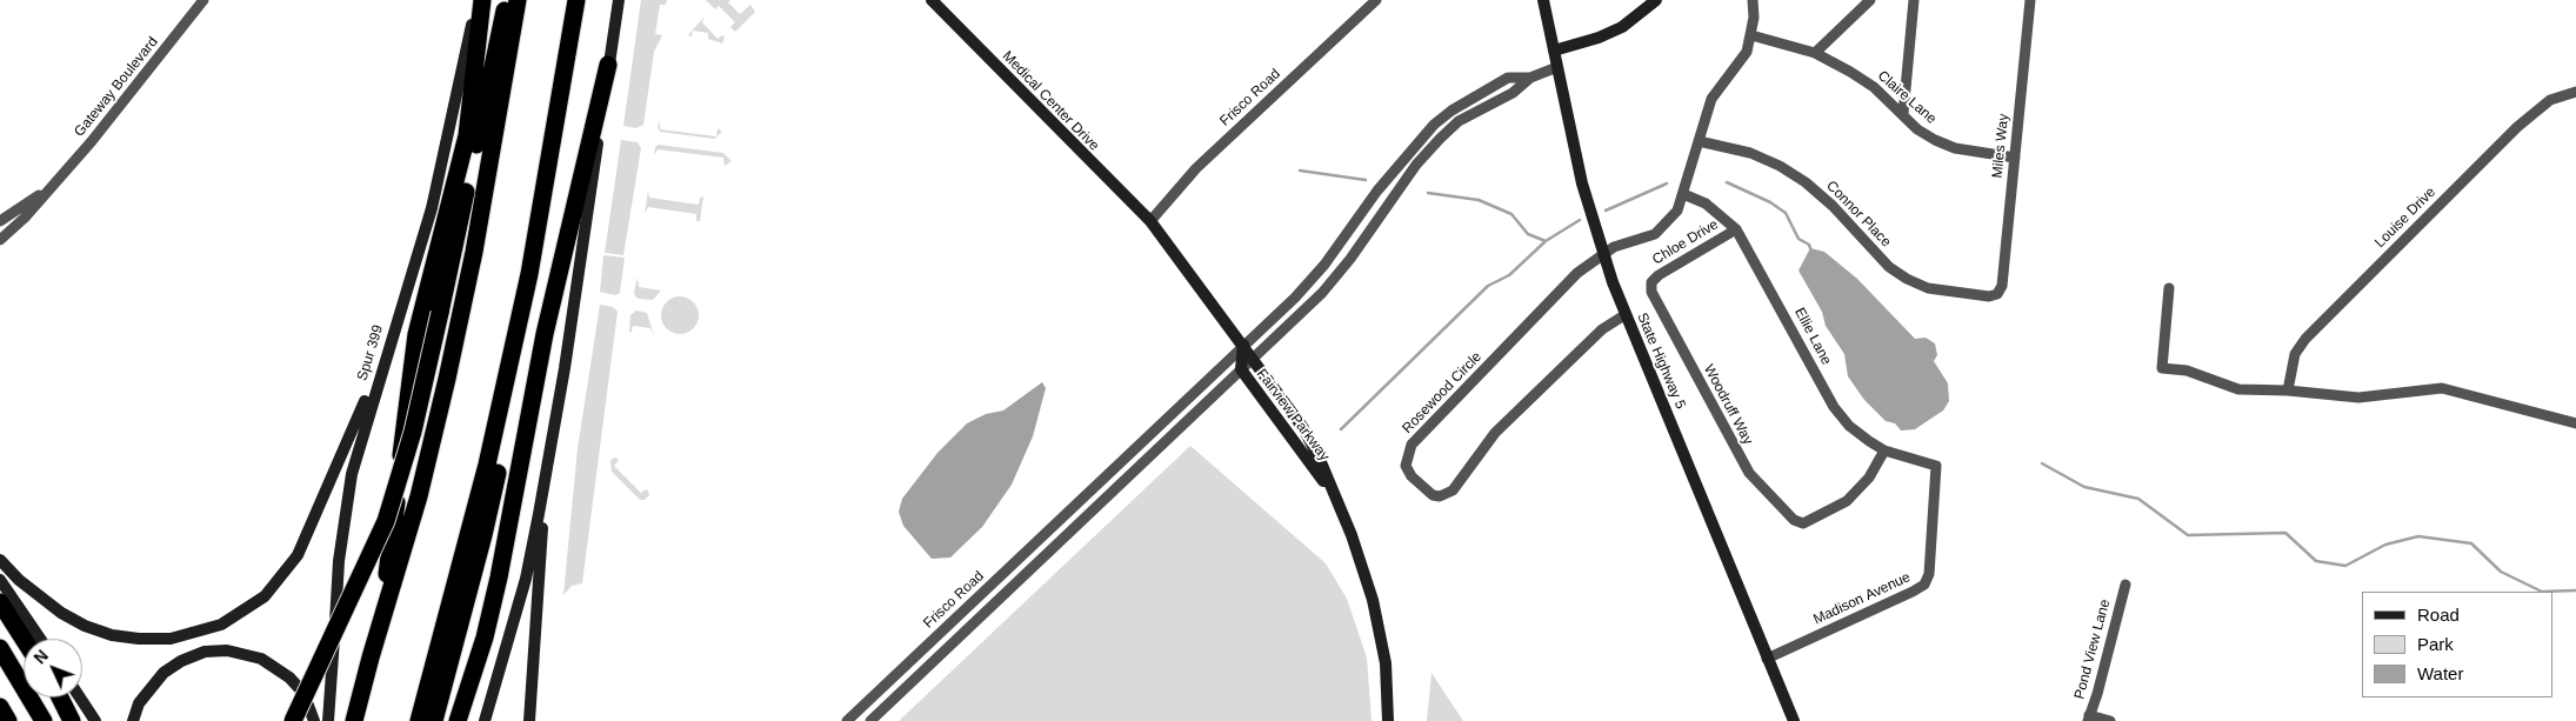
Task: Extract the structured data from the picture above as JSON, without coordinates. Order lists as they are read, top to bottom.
{
  "streets": {
    "main road": [
      "Medical Center Drive",
      "Spur 399",
      "State Highway 5",
      "Fairview Parkway"
    ],
    "street": [
      "Gateway Boulevard",
      "Frisco Road",
      "Claire Lane",
      "Miles Way",
      "Connor Place",
      "Louise Drive",
      "Chloe Drive",
      "Ellie Lane",
      "Rosewood Circle",
      "Woodruff Way",
      "Madison Avenue",
      "Pond View Lane"
    ]
  },
  "crossings": [
    ["Frisco Road", "Medical Center Drive"],
    ["Frisco Road", "Fairview Parkway"],
    ["Claire Lane", "Miles Way"],
    ["Medical Center Drive", "Fairview Parkway"],
    ["Miles Way", "Connor Place"],
    ["Chloe Drive", "Ellie Lane"],
    ["Chloe Drive", "Woodruff Way"],
    ["Ellie Lane", "Woodruff Way"],
    ["Ellie Lane", "Madison Avenue"],
    ["State Highway 5", "Rosewood Circle"],
    ["State Highway 5", "Madison Avenue"]
  ],
  "legend": ["Road", "Park", "Water"],
  "north": "top left"
}
